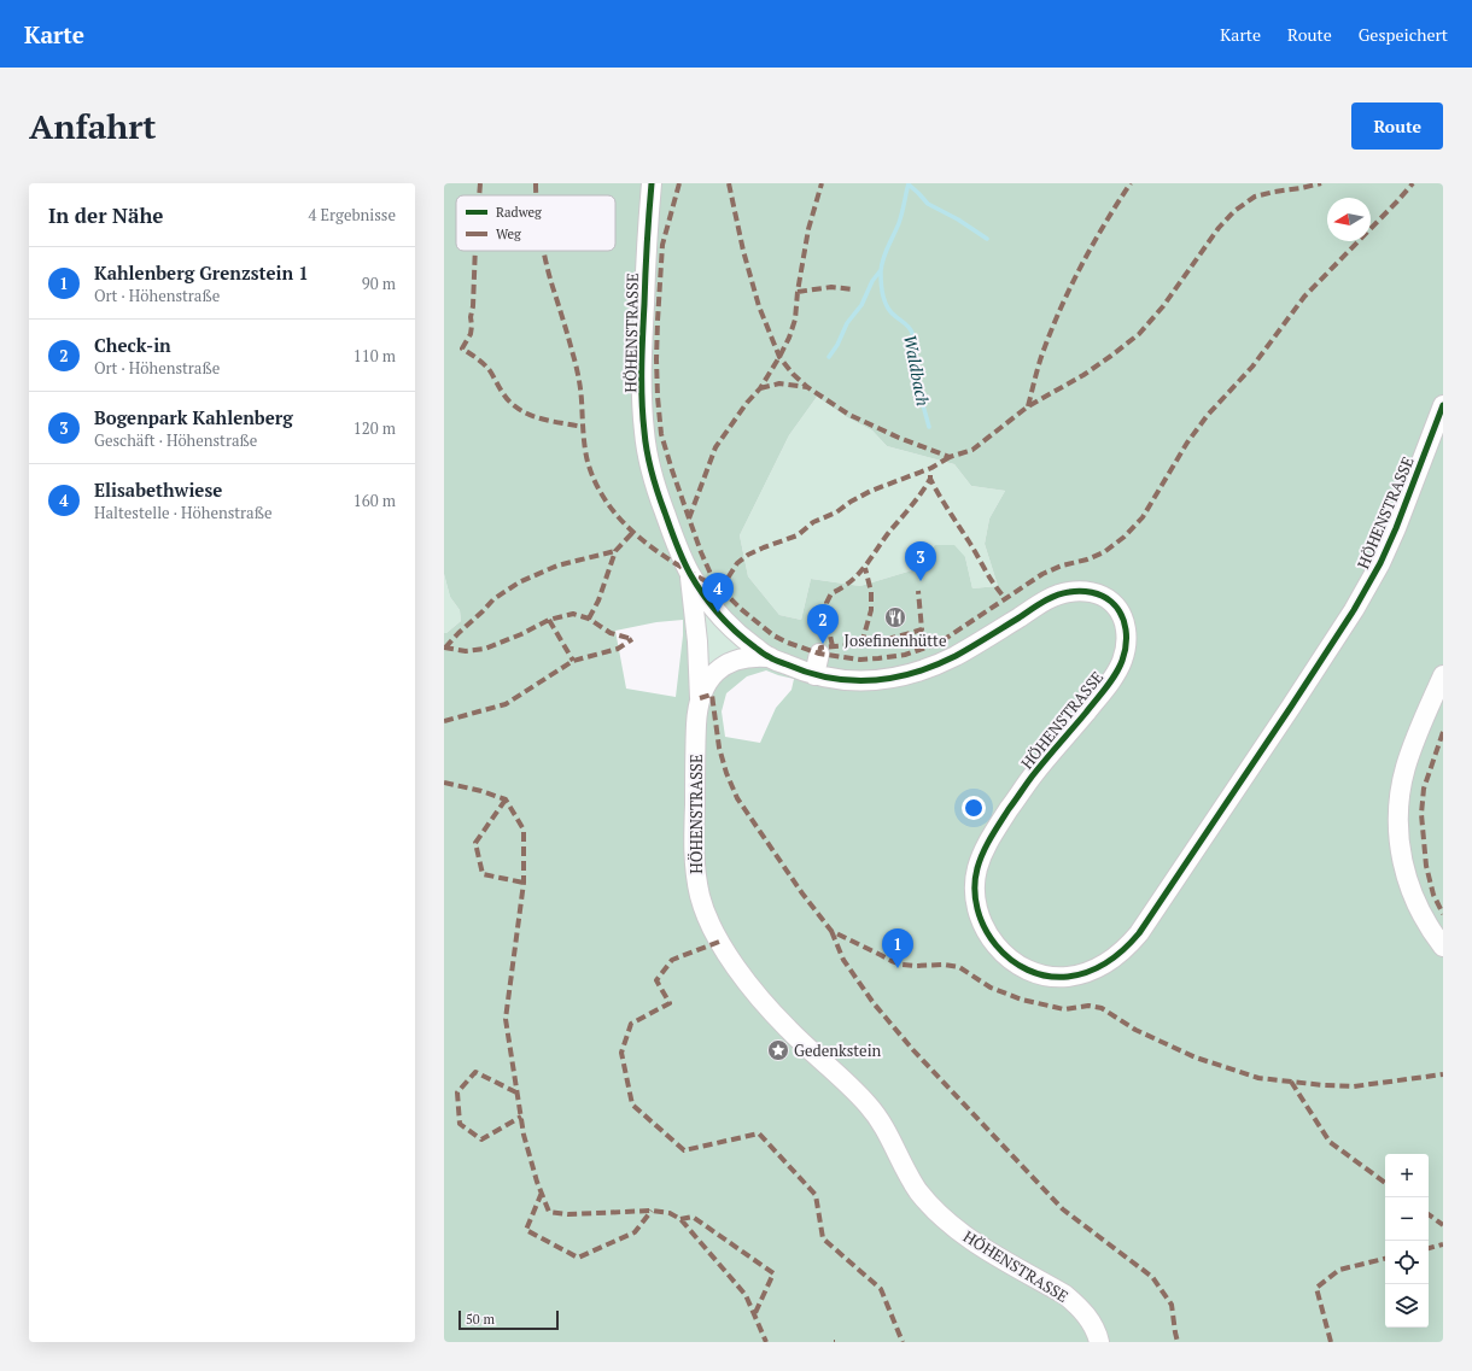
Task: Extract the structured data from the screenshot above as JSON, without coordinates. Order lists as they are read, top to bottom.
{
  "streets": {
    "street": ["HÖHENSTRASSE"]
  },
  "water": ["Waldbach"],
  "places": {
    "restaurant": ["Josefinenhütte"],
    "place": ["Gedenkstein"]
  },
  "legend": ["Radweg", "Weg"],
  "scale_bar": "50 m",
  "north": "left",
  "page": {
    "header": "Karte",
    "nav": ["Karte", "Route", "Gespeichert"],
    "buttons": "Route",
    "title": "Anfahrt",
    "heading": ["In der Nähe", "4 Ergebnisse"],
    "list": [
      {
        "mark": "1",
        "name": "Kahlenberg Grenzstein 1",
        "note": "Ort · Höhenstraße",
        "value": "90 m"
      },
      {
        "mark": "2",
        "name": "Check-in",
        "note": "Ort · Höhenstraße",
        "value": "110 m"
      },
      {
        "mark": "3",
        "name": "Bogenpark Kahlenberg",
        "note": "Geschäft · Höhenstraße",
        "value": "120 m"
      },
      {
        "mark": "4",
        "name": "Elisabethwiese",
        "note": "Haltestelle · Höhenstraße",
        "value": "160 m"
      }
    ],
    "pins": [
      "3",
      "4",
      "2",
      "1"
    ],
    "map_buttons": ["+", "−"],
    "scale": "50 m"
  }
}
